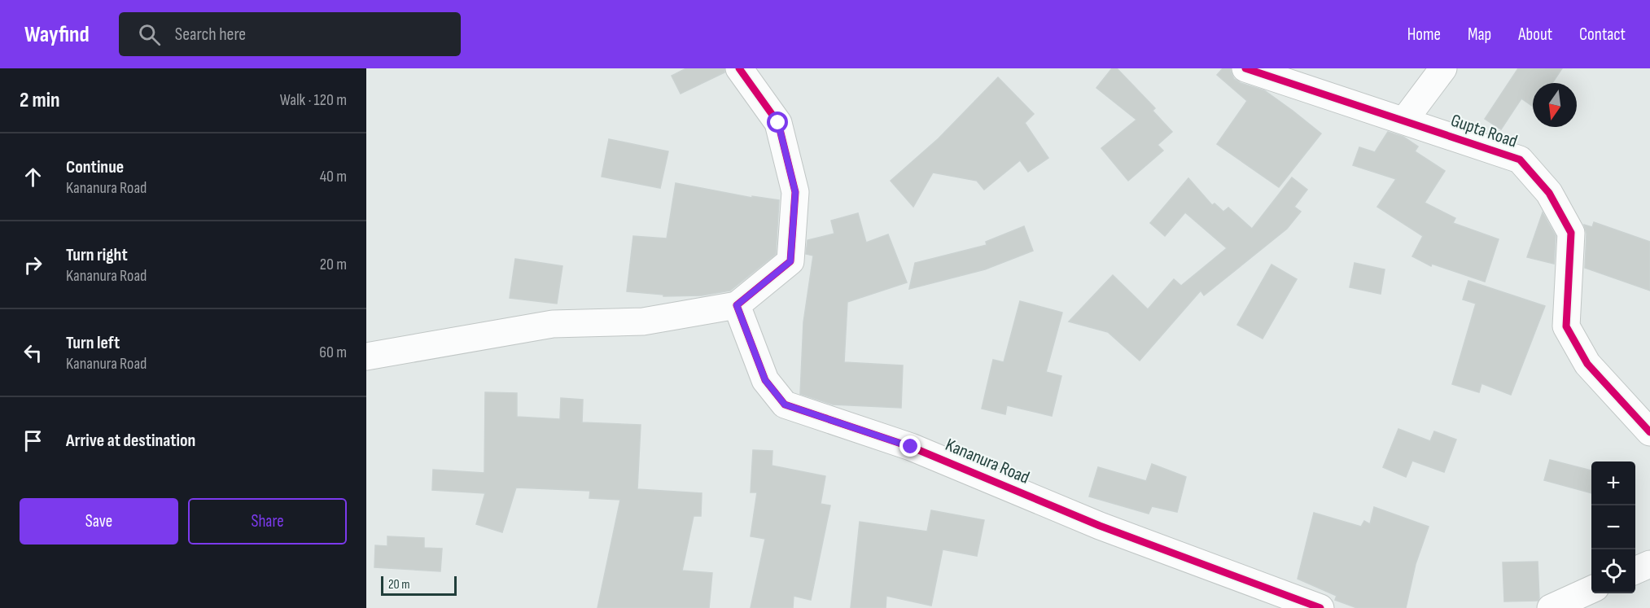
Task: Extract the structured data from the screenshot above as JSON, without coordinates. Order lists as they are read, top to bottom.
{
  "streets": {
    "street": ["Gupta Road", "Kananura Road"]
  },
  "scale_bar": "20 m",
  "north": "bottom",
  "page": {
    "header": "Wayfind",
    "search": "Search here",
    "nav": [
      "Home",
      "Map",
      "About",
      "Contact"
    ],
    "heading": ["2 min", "Walk · 120 m"],
    "list": [
      ["Continue", "Kananura Road", "40 m"],
      ["Turn right", "Kananura Road", "20 m"],
      ["Turn left", "Kananura Road", "60 m"],
      "Arrive at destination"
    ],
    "map_buttons": ["+", "−"],
    "buttons": ["Save", "Share"],
    "scale": "20 m"
  }
}
